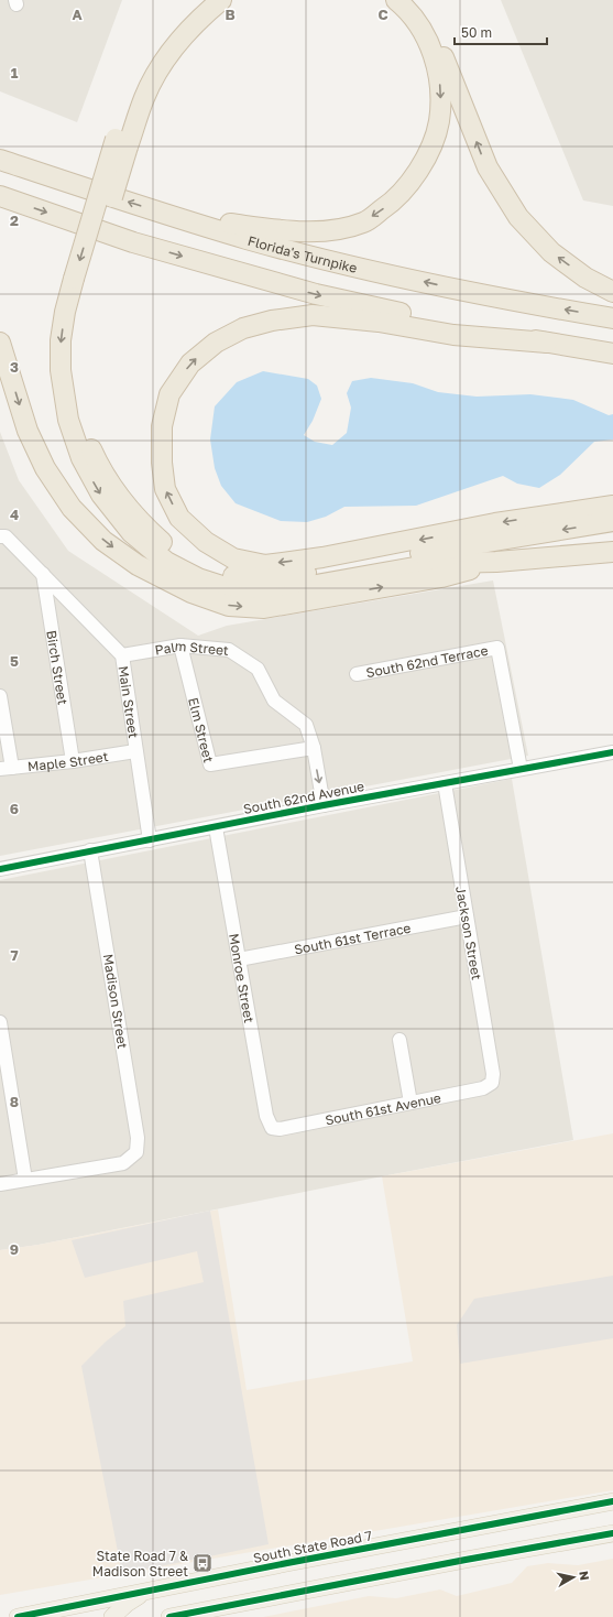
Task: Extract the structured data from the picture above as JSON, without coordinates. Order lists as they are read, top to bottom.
{
  "streets": {
    "highway": ["Florida's Turnpike"],
    "main road": ["South State Road 7"],
    "street": [
      "Palm Street",
      "South 62nd Terrace",
      "Birch Street",
      "Main Street",
      "Elm Street",
      "Maple Street",
      "South 62nd Avenue",
      "Jackson Street",
      "South 61st Terrace",
      "Monroe Street",
      "Madison Street",
      "South 61st Avenue"
    ]
  },
  "crossings": [
    ["Palm Street", "Main Street"],
    ["Palm Street", "Elm Street"],
    ["Palm Street", "South 62nd Avenue"],
    ["South 62nd Terrace", "South 62nd Avenue"],
    ["Birch Street", "Main Street"],
    ["Birch Street", "Maple Street"],
    ["Main Street", "Maple Street"],
    ["Main Street", "South 62nd Avenue"],
    ["South 62nd Avenue", "Jackson Street"],
    ["South 62nd Avenue", "Monroe Street"],
    ["South 62nd Avenue", "Madison Street"],
    ["Jackson Street", "South 61st Terrace"],
    ["Jackson Street", "South 61st Avenue"],
    ["South 61st Terrace", "Monroe Street"],
    ["Monroe Street", "South 61st Avenue"]
  ],
  "places": {
    "bus stop": ["State Road 7 & Madison Street"]
  },
  "scale_bar": "50 m",
  "north": "right",
  "grid": {
    "columns": ["A", "B", "C"],
    "rows": [
      "1",
      "2",
      "3",
      "4",
      "5",
      "6",
      "7",
      "8",
      "9"
    ]
  }
}
